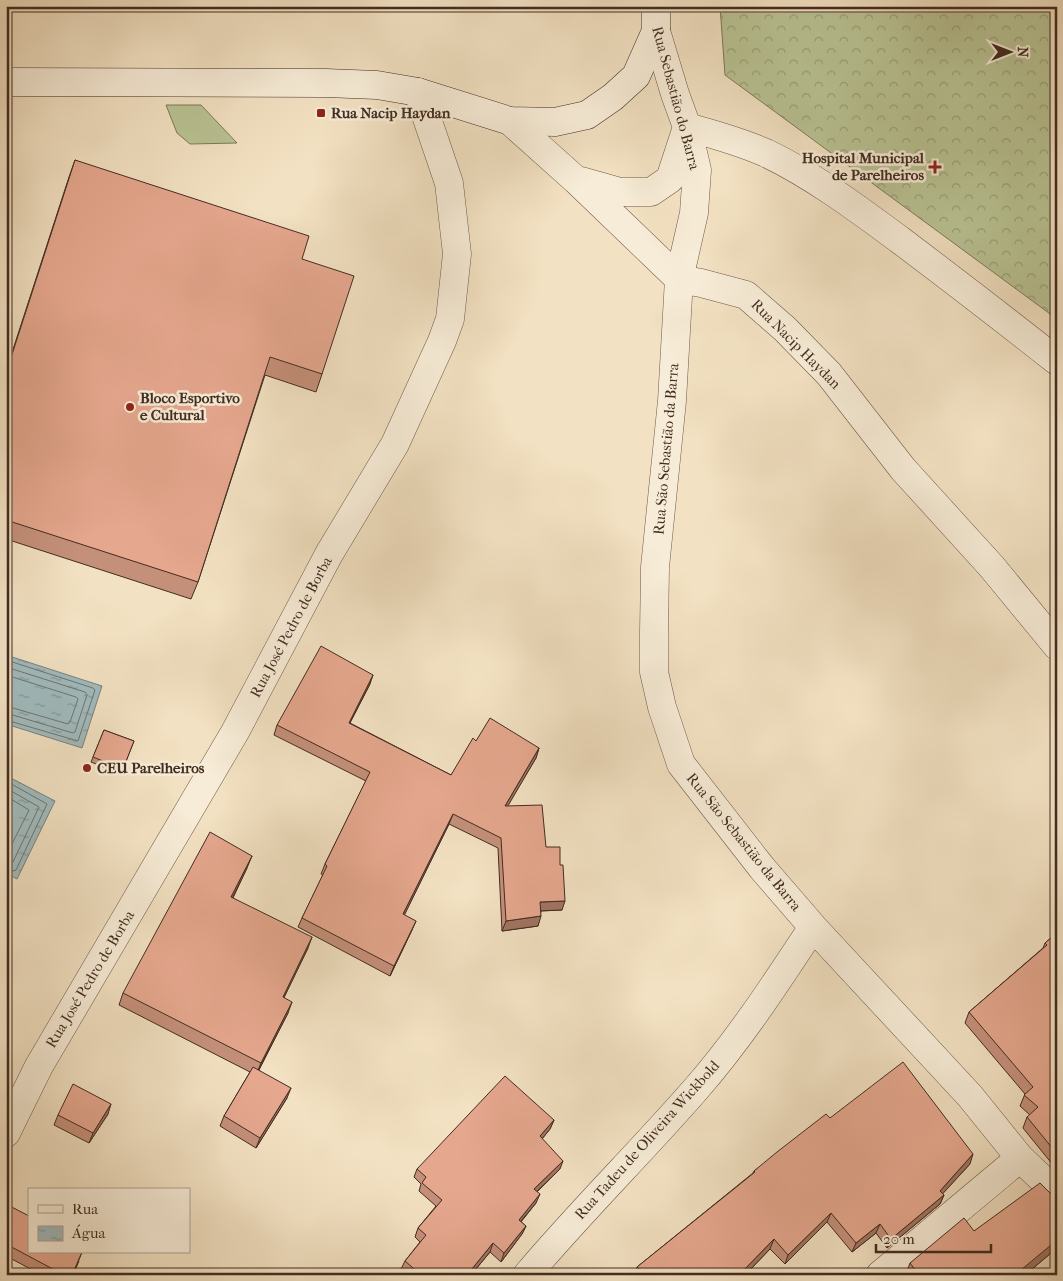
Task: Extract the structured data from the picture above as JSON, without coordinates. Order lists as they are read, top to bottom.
{
  "streets": {
    "street": [
      "Rua Sebastião do Barra",
      "Rua Nacip Haydan",
      "Rua São Sebastião da Barra",
      "Rua José Pedro de Borba",
      "Rua Tadeu de Oliveira Wickbold"
    ]
  },
  "crossings": [
    ["Rua Sebastião do Barra", "Rua Nacip Haydan"],
    ["Rua Sebastião do Barra", "Rua São Sebastião da Barra"],
    ["Rua Nacip Haydan", "Rua São Sebastião da Barra"],
    ["Rua São Sebastião da Barra", "Rua Tadeu de Oliveira Wickbold"]
  ],
  "places": {
    "transit": ["Rua Nacip Haydan"],
    "health": ["Hospital Municipal de Parelheiros"],
    "other": ["Bloco Esportivo e Cultural", "CEU Parelheiros"]
  },
  "legend": ["Rua", "Água"],
  "scale_bar": "20 m",
  "north": "right"
}
